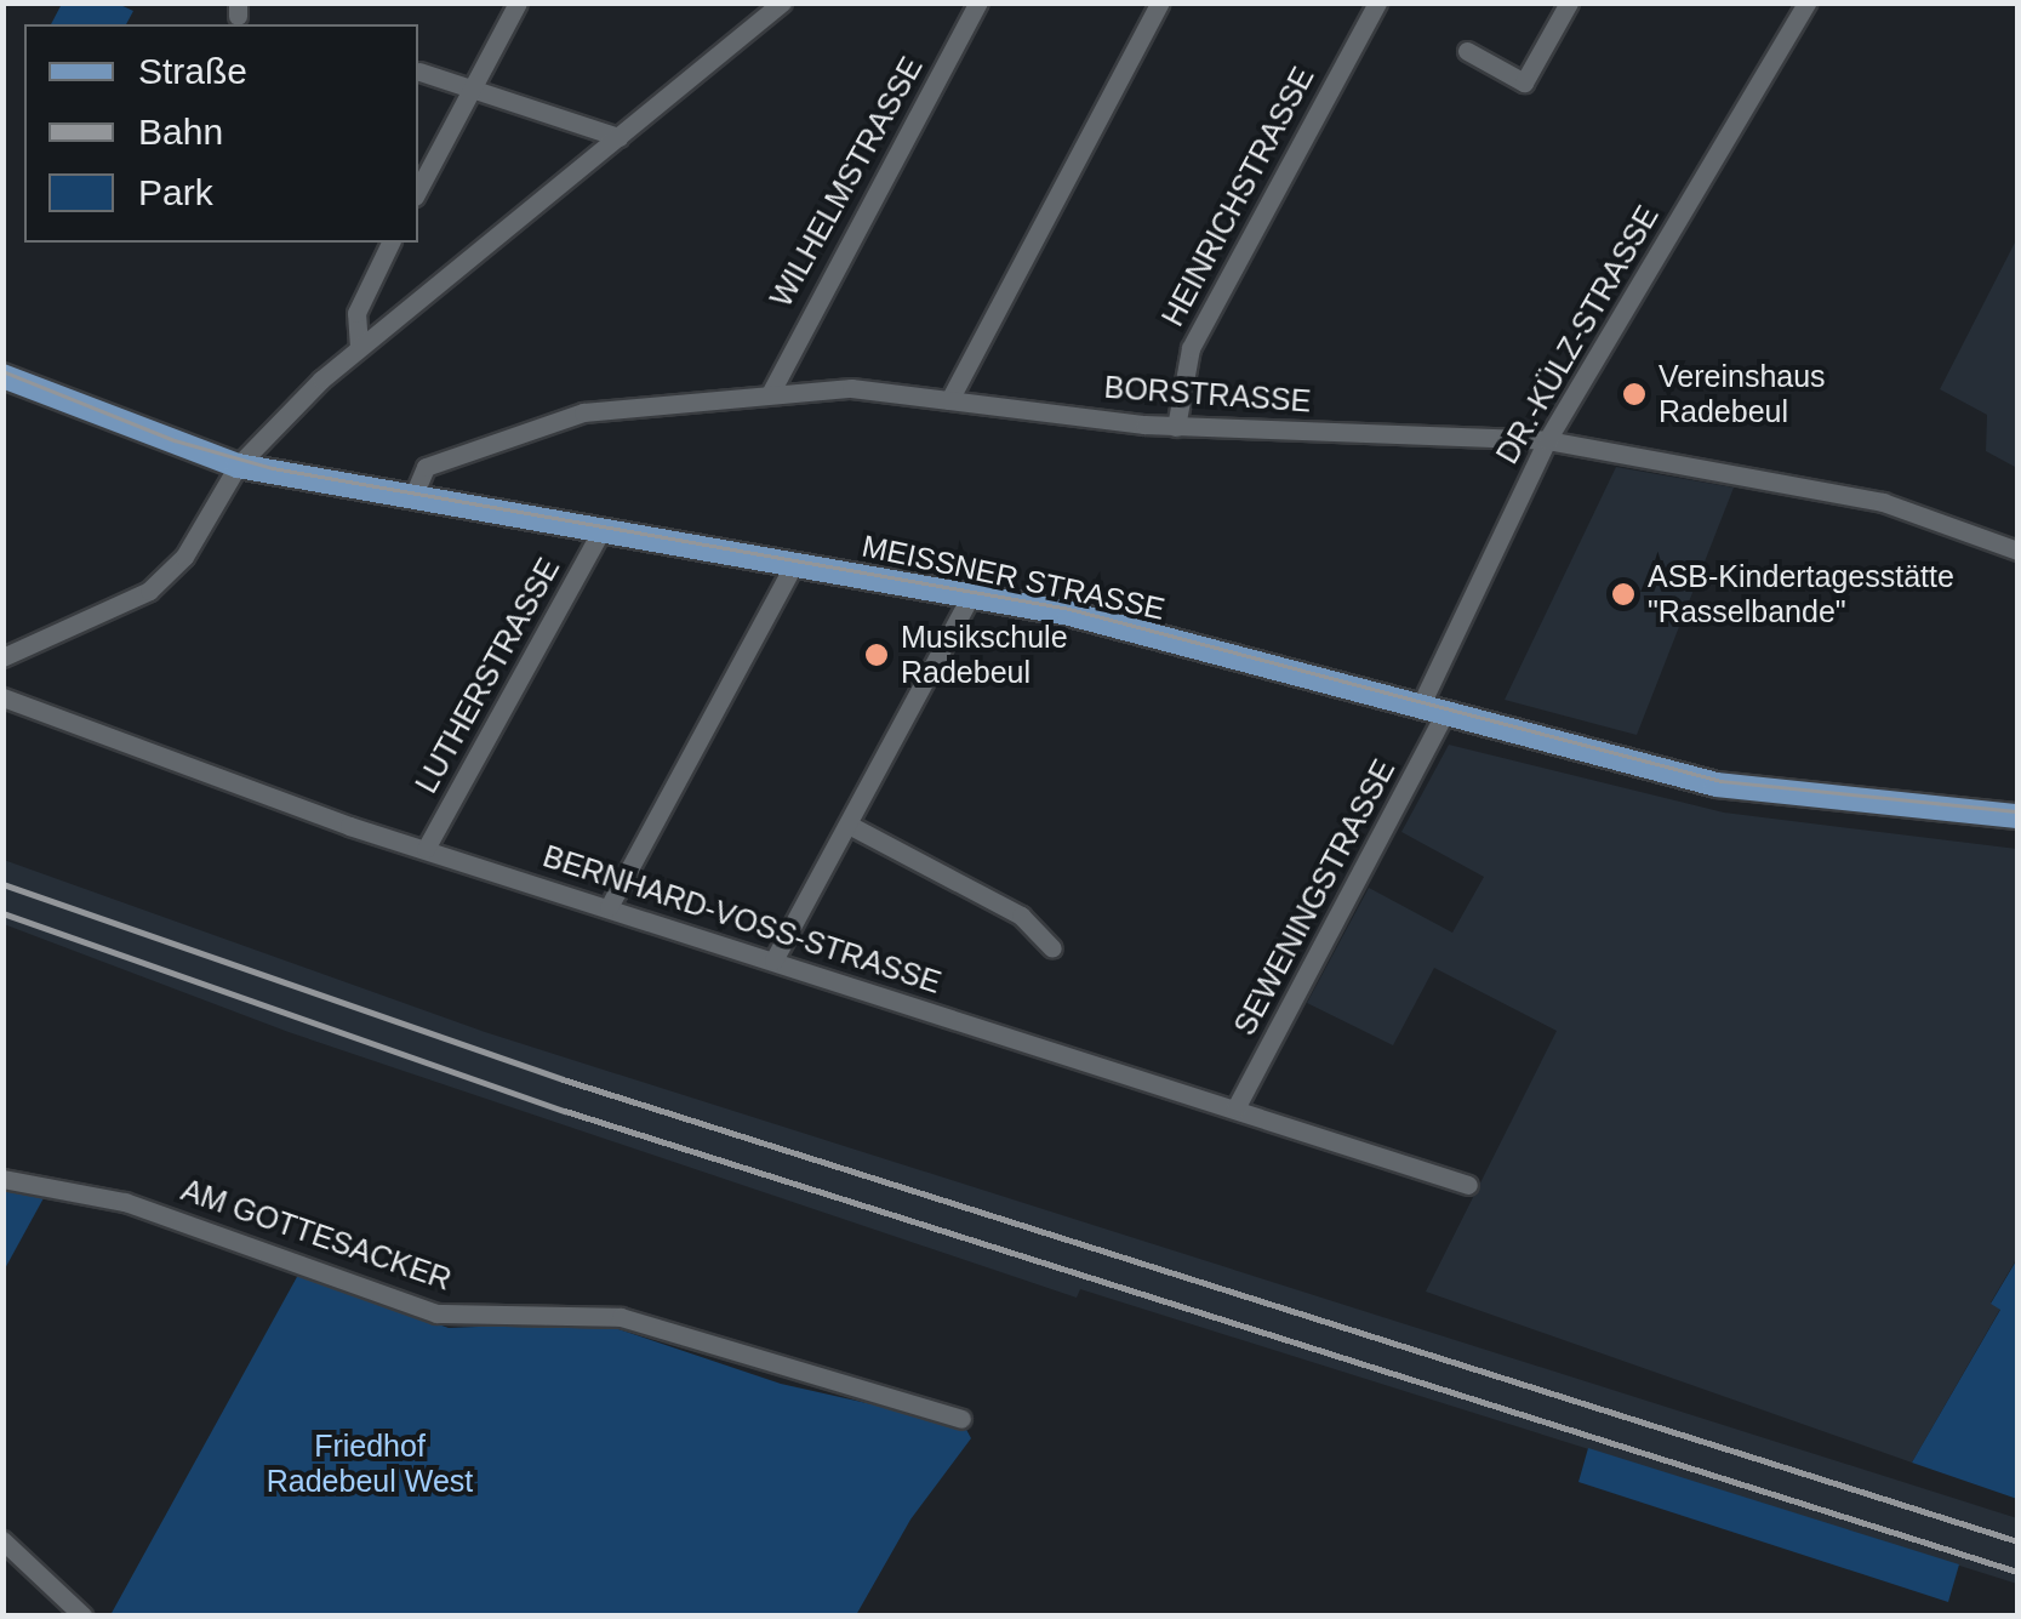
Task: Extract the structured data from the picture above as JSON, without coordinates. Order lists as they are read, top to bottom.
{
  "streets": {
    "main road": ["MEISSNER STRASSE"],
    "street": [
      "WILHELMSTRASSE",
      "HEINRICHSTRASSE",
      "DR.-KÜLZ-STRASSE",
      "BORSTRASSE",
      "LUTHERSTRASSE",
      "SEWENINGSTRASSE",
      "BERNHARD-VOSS-STRASSE",
      "AM GOTTESACKER"
    ]
  },
  "crossings": [
    ["WILHELMSTRASSE", "BORSTRASSE"],
    ["HEINRICHSTRASSE", "BORSTRASSE"],
    ["DR.-KÜLZ-STRASSE", "BORSTRASSE"],
    ["DR.-KÜLZ-STRASSE", "MEISSNER STRASSE"],
    ["DR.-KÜLZ-STRASSE", "SEWENINGSTRASSE"],
    ["BORSTRASSE", "MEISSNER STRASSE"],
    ["MEISSNER STRASSE", "LUTHERSTRASSE"],
    ["MEISSNER STRASSE", "SEWENINGSTRASSE"],
    ["LUTHERSTRASSE", "BERNHARD-VOSS-STRASSE"],
    ["SEWENINGSTRASSE", "BERNHARD-VOSS-STRASSE"]
  ],
  "parks": ["Friedhof Radebeul West"],
  "places": ["Vereinshaus Radebeul", "ASB-Kindertagesstätte \"Rasselbande\"", "Musikschule Radebeul"],
  "legend": ["Straße", "Bahn", "Park"]
}
